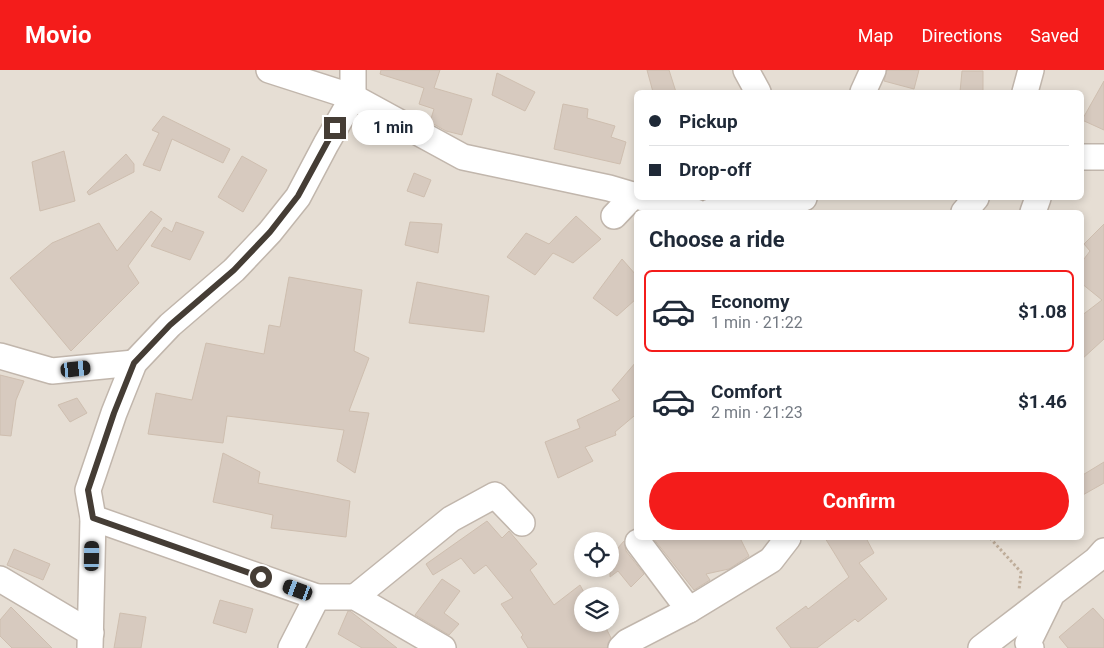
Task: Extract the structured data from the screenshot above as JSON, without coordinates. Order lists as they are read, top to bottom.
{
  "page": {
    "header": "Movio",
    "nav": ["Map", "Directions", "Saved"],
    "banner": ["Pickup", "Drop-off"],
    "bubble": "1 min",
    "heading": "Choose a ride",
    "list": [
      {
        "name": "Economy",
        "note": "1 min · 21:22",
        "value": "$1.08"
      },
      {
        "name": "Comfort",
        "note": "2 min · 21:23",
        "value": "$1.46"
      }
    ],
    "buttons": "Confirm"
  }
}
